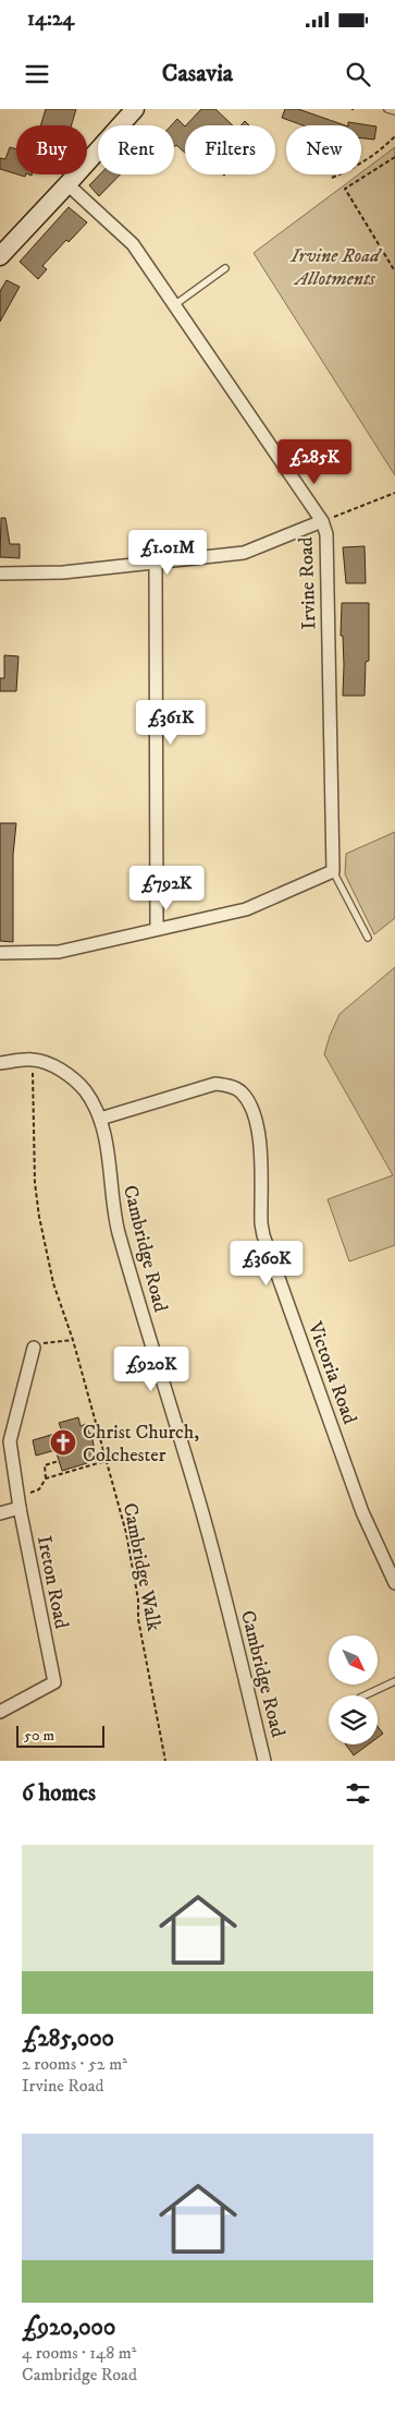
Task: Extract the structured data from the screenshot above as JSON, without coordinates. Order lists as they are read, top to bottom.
{
  "streets": {
    "street": [
      "Irvine Road",
      "Cambridge Road",
      "Victoria Road",
      "Ireton Road"
    ],
    "path": ["Cambridge Walk"]
  },
  "crossings": [
    ["Cambridge Road", "Victoria Road"],
    ["Cambridge Road", "Cambridge Walk"]
  ],
  "parks": ["Irvine Road Allotments"],
  "places": {
    "church": ["Christ Church, Colchester"]
  },
  "scale_bar": "50 m",
  "north": "bottom right",
  "page": {
    "status": "14:24",
    "header": "Casavia",
    "chip": [
      "Buy",
      "Rent",
      "Filters",
      "New"
    ],
    "price": [
      "£285K",
      "£1.01M",
      "£361K",
      "£792K",
      "£360K",
      "£920K"
    ],
    "scale": "50 m",
    "heading": "6 homes",
    "list": [
      {
        "name": "£285,000",
        "note": "2 rooms · 52 m² · Irvine Road"
      },
      {
        "name": "£920,000",
        "note": "4 rooms · 148 m² · Cambridge Road"
      }
    ]
  }
}
